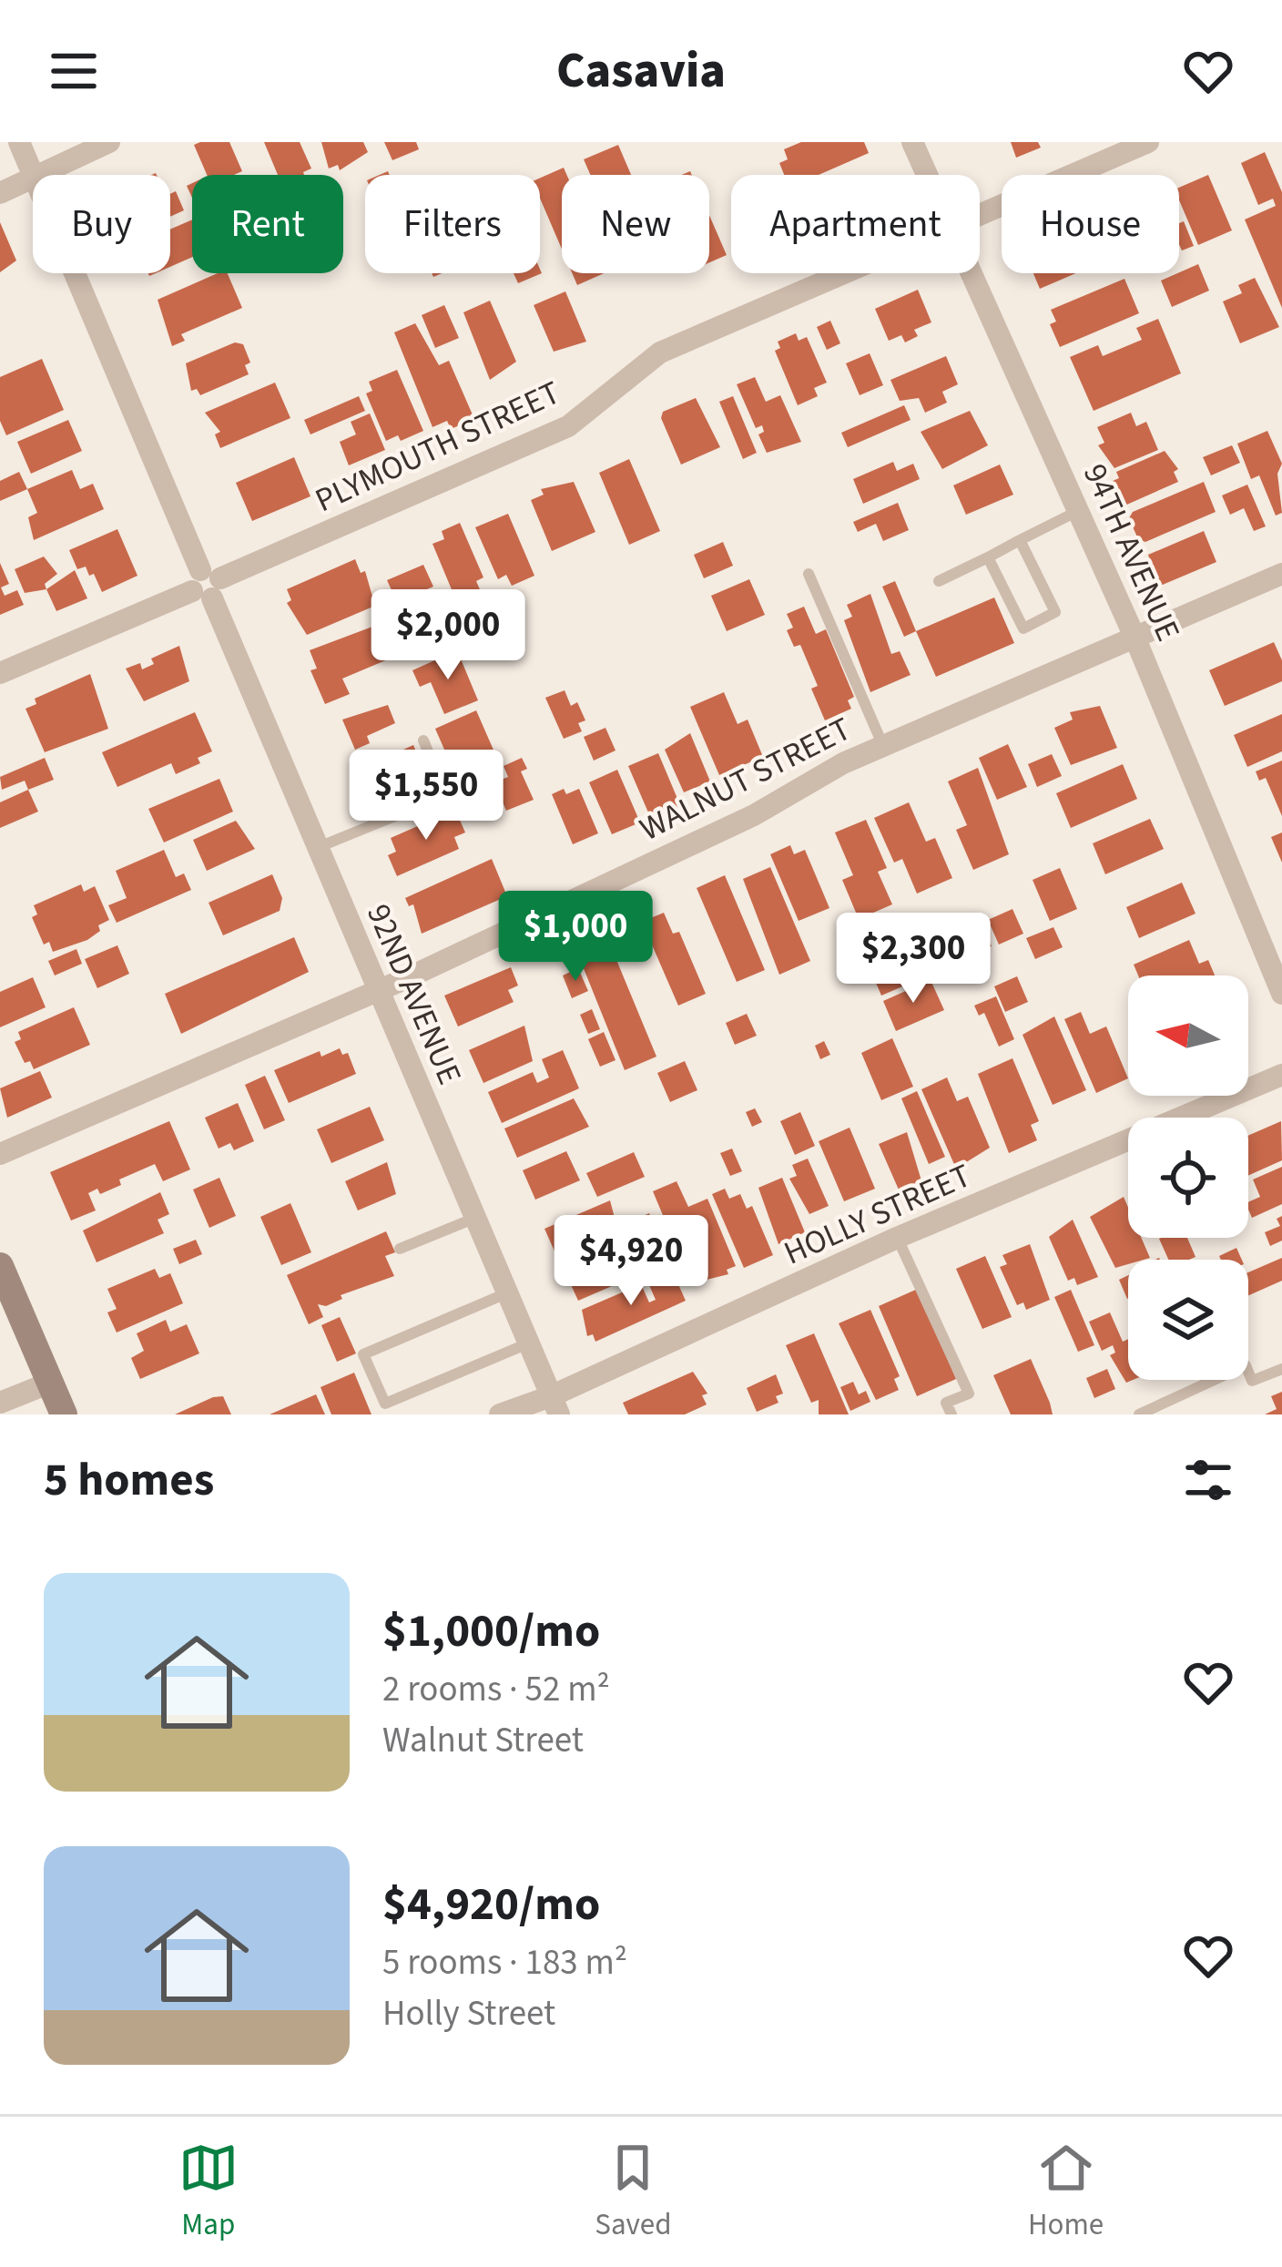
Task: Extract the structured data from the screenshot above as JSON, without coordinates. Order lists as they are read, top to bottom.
{
  "streets": {
    "street": [
      "PLYMOUTH STREET",
      "94TH AVENUE",
      "WALNUT STREET",
      "92ND AVENUE",
      "HOLLY STREET"
    ]
  },
  "crossings": [
    ["PLYMOUTH STREET", "92ND AVENUE"],
    ["94TH AVENUE", "WALNUT STREET"],
    ["WALNUT STREET", "92ND AVENUE"],
    ["92ND AVENUE", "HOLLY STREET"]
  ],
  "north": "left",
  "page": {
    "header": "Casavia",
    "chip": [
      "Buy",
      "Rent",
      "Filters",
      "New",
      "Apartment",
      "House"
    ],
    "price": [
      "$2,000",
      "$1,550",
      "$1,000",
      "$2,300",
      "$4,920"
    ],
    "heading": "5 homes",
    "list": [
      {
        "name": "$1,000/mo",
        "note": "2 rooms · 52 m² · Walnut Street"
      },
      {
        "name": "$4,920/mo",
        "note": "5 rooms · 183 m² · Holly Street"
      }
    ],
    "tabs": ["Map", "Saved", "Home"]
  }
}
